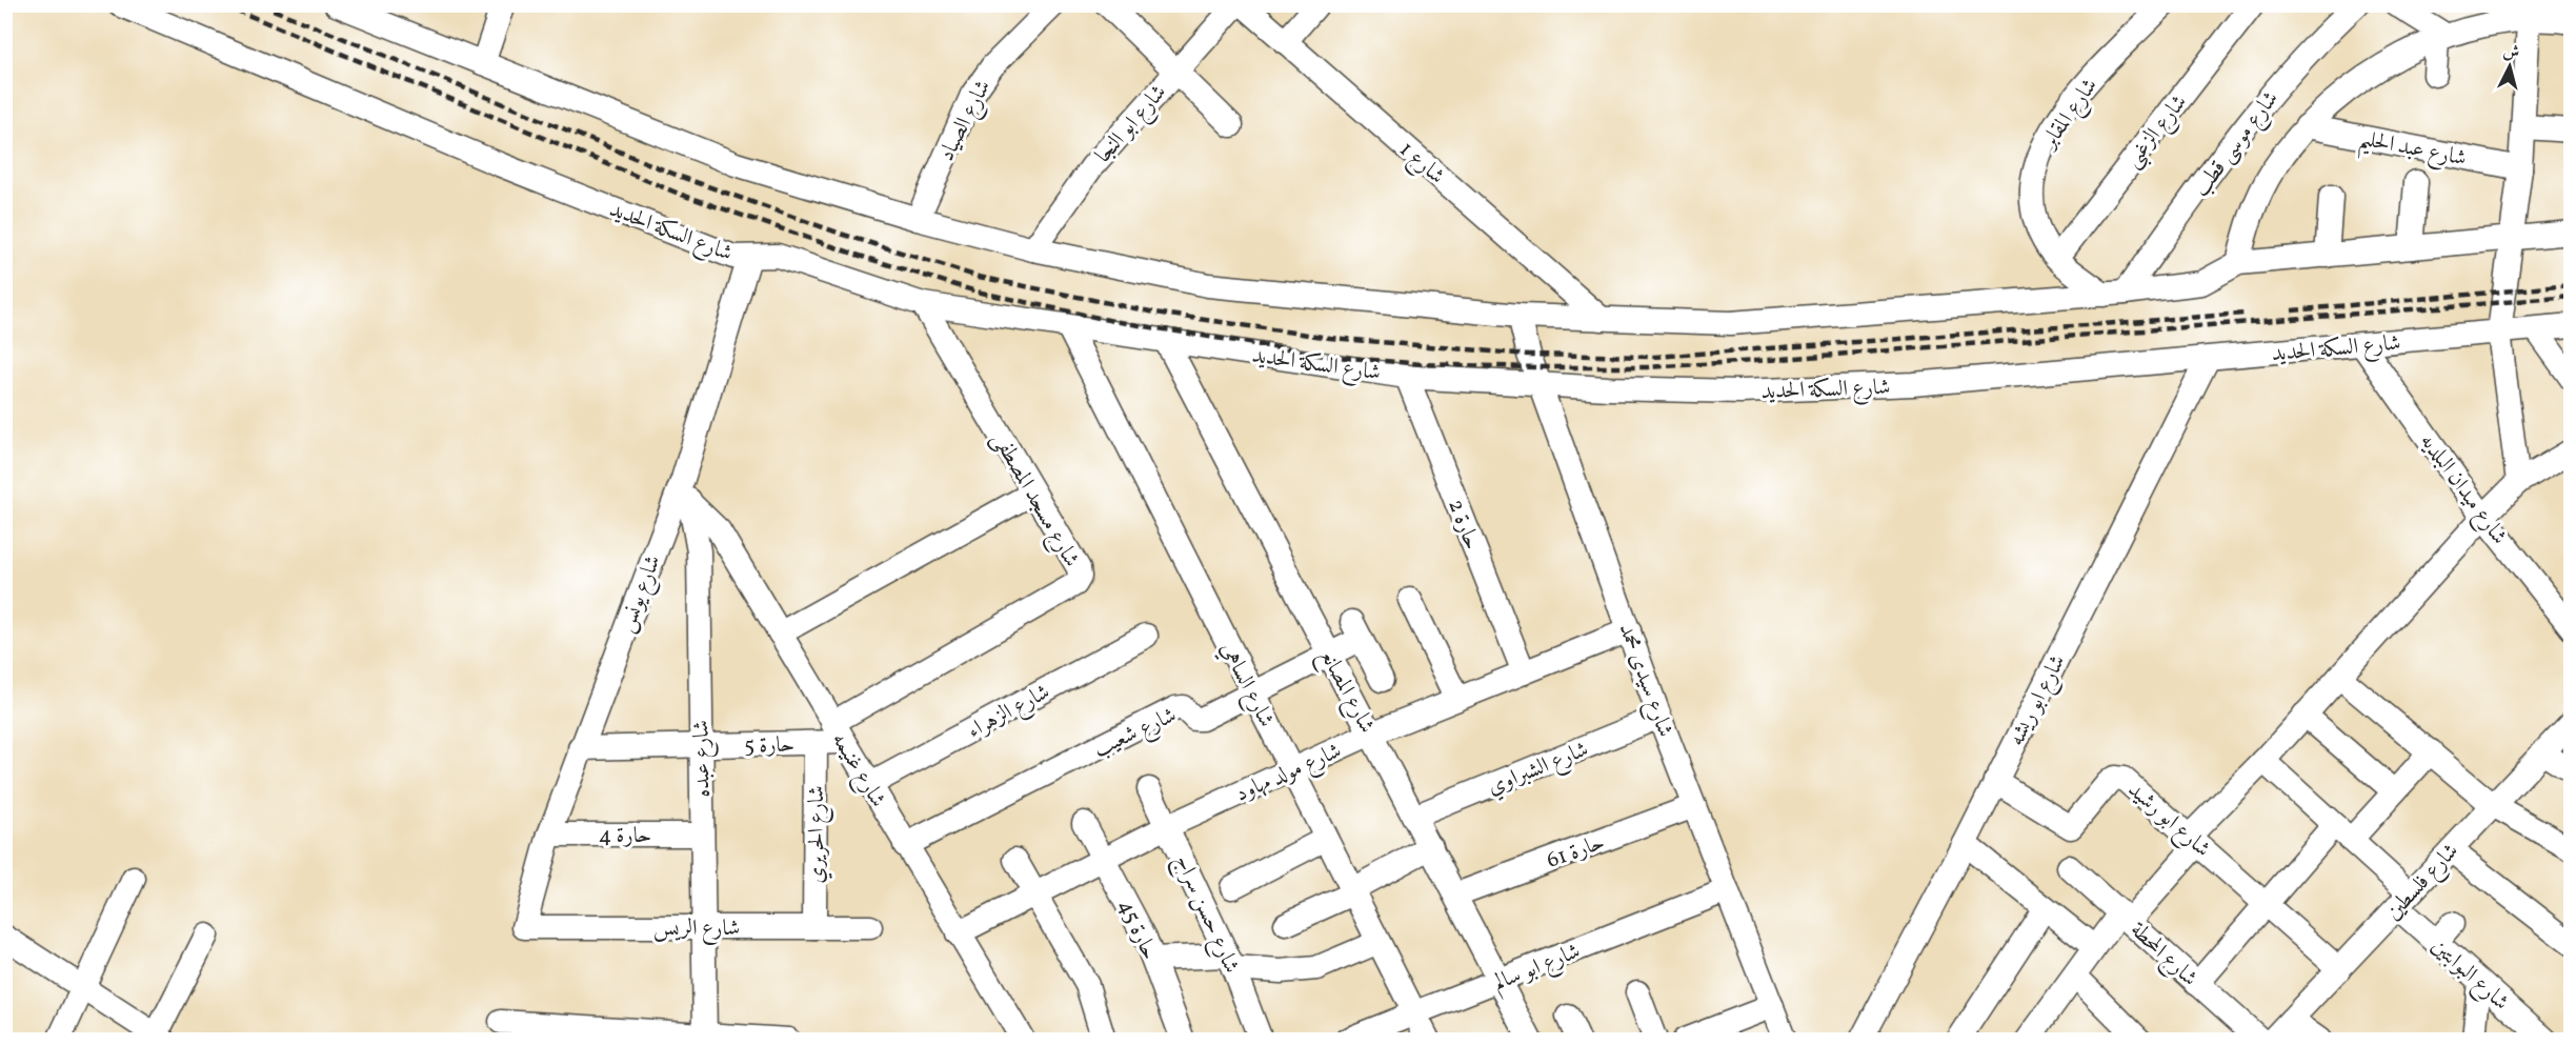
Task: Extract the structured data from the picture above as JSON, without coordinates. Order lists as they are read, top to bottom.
{
  "streets": {
    "street": [
      "شارع المقابر",
      "شارع الصياد",
      "شارع ابو النجا",
      "شارع الزغبى",
      "شارع موسى قطب",
      "شارع عبد الحليم",
      "شارع 1",
      "شارع السكة الحديد",
      "شارع ميدان البلديه",
      "شارع مسجد المصطفى",
      "حارة 2",
      "شارع يونس",
      "شارع سيدى محمد",
      "شارع الساهي",
      "شارع المصانع",
      "شارع ابو ريشه",
      "شارع الزهراء",
      "شارع شعيب",
      "حارة 5",
      "شارع عبده",
      "شارع الشبراوي",
      "شارع غنيمه",
      "شارع مولد مهاود",
      "شارع ابو رشيد",
      "حارة 4",
      "شارع الحريري",
      "حارة 61",
      "شارع فلسطين",
      "شارع حسن سراج",
      "شارع الريس",
      "حارة 45",
      "شارع المحطة",
      "شارع ابو سالم",
      "شارع البوابتين"
    ]
  },
  "crossings": [
    ["شارع المقابر", "شارع الزغبى"],
    ["شارع المقابر", "شارع موسى قطب"],
    ["شارع السكة الحديد", "شارع ميدان البلديه"],
    ["شارع السكة الحديد", "شارع مسجد المصطفى"],
    ["شارع السكة الحديد", "حارة 2"],
    ["شارع السكة الحديد", "شارع يونس"],
    ["شارع السكة الحديد", "شارع سيدى محمد"],
    ["شارع السكة الحديد", "شارع الساهي"],
    ["شارع السكة الحديد", "شارع المصانع"],
    ["شارع السكة الحديد", "شارع ابو ريشه"],
    ["شارع مسجد المصطفى", "حارة 5"],
    ["شارع مسجد المصطفى", "شارع غنيمه"],
    ["حارة 2", "شارع مولد مهاود"],
    ["شارع يونس", "حارة 5"],
    ["شارع يونس", "شارع عبده"],
    ["شارع يونس", "حارة 4"],
    ["شارع يونس", "شارع الريس"],
    ["شارع سيدى محمد", "شارع الشبراوي"],
    ["شارع سيدى محمد", "شارع مولد مهاود"],
    ["شارع سيدى محمد", "حارة 61"],
    ["شارع سيدى محمد", "شارع ابو سالم"],
    ["شارع الساهي", "شارع شعيب"],
    ["شارع الساهي", "شارع مولد مهاود"],
    ["شارع الساهي", "شارع ابو سالم"],
    ["شارع المصانع", "شارع شعيب"],
    ["شارع المصانع", "شارع الشبراوي"],
    ["شارع المصانع", "شارع مولد مهاود"],
    ["شارع المصانع", "حارة 61"],
    ["شارع المصانع", "شارع ابو سالم"],
    ["شارع ابو ريشه", "شارع ابو رشيد"],
    ["شارع الزهراء", "شارع غنيمه"],
    ["شارع شعيب", "شارع غنيمه"],
    ["حارة 5", "شارع عبده"],
    ["حارة 5", "شارع غنيمه"],
    ["حارة 5", "شارع الحريري"],
    ["شارع عبده", "شارع غنيمه"],
    ["شارع عبده", "حارة 4"],
    ["شارع عبده", "شارع الريس"],
    ["شارع غنيمه", "شارع مولد مهاود"],
    ["شارع مولد مهاود", "شارع حسن سراج"],
    ["شارع مولد مهاود", "حارة 45"],
    ["شارع ابو رشيد", "شارع فلسطين"],
    ["شارع الحريري", "شارع الريس"],
    ["شارع فلسطين", "شارع البوابتين"]
  ],
  "north": "top"
}
